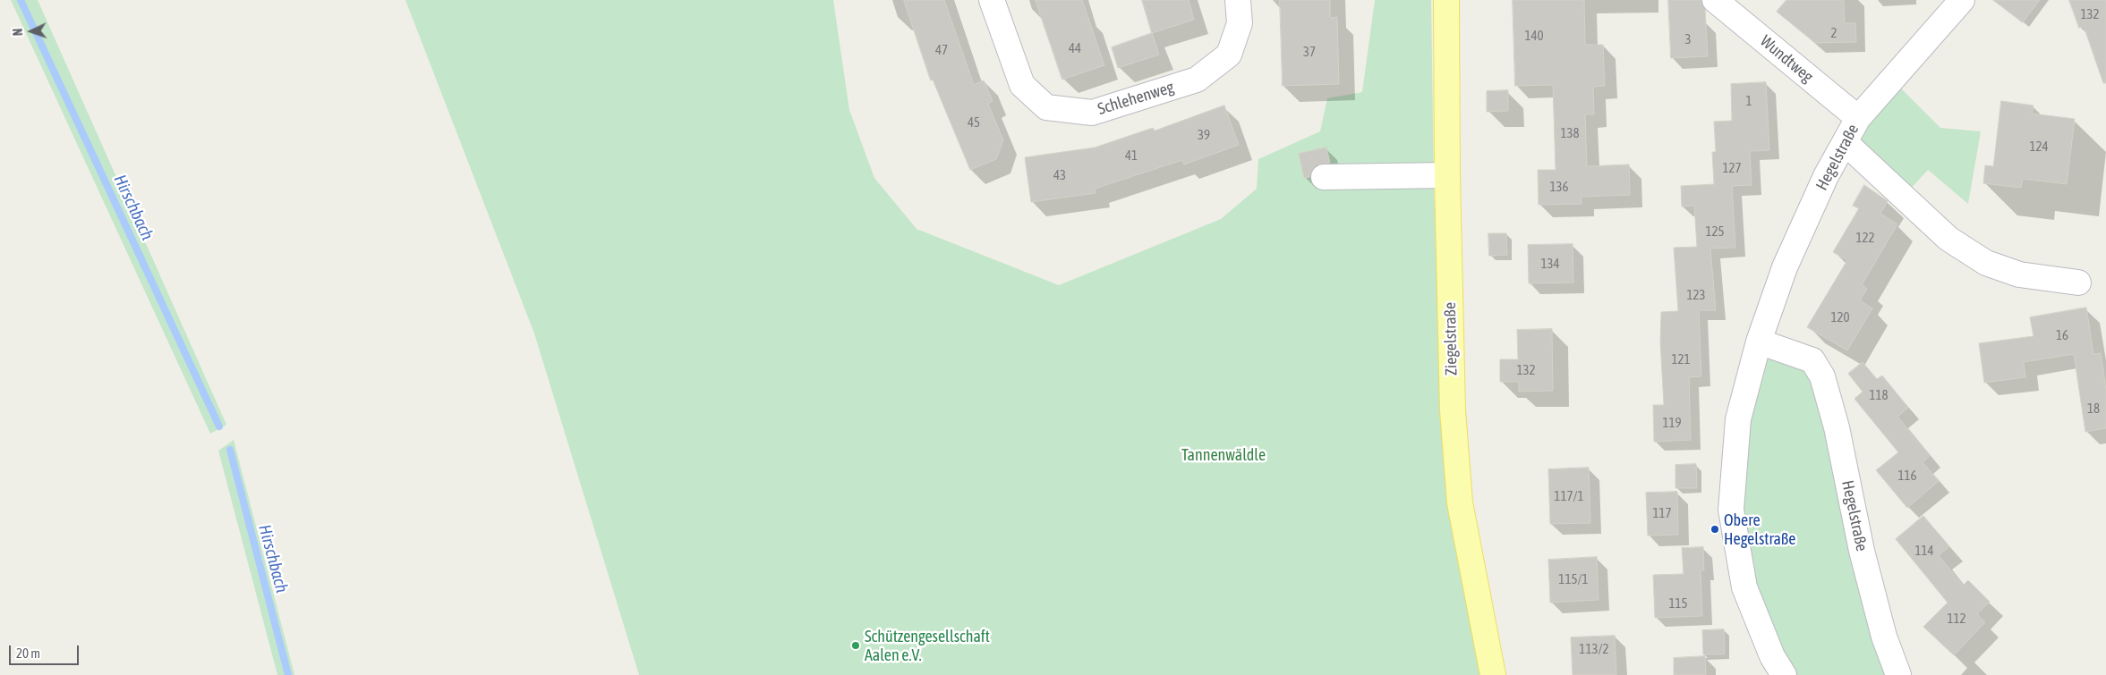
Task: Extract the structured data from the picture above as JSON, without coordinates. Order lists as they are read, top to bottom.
{
  "streets": {
    "main road": ["Ziegelstraße"],
    "street": ["Wundtweg", "Schlehenweg", "Hegelstraße"]
  },
  "crossings": [
    ["Wundtweg", "Hegelstraße"]
  ],
  "water": ["Hirschbach"],
  "parks": ["Tannenwäldle"],
  "places": ["Obere Hegelstraße", "Schützengesellschaft Aalen e.V."],
  "house_numbers": [
    "132",
    "2",
    "140",
    "3",
    "44",
    "47",
    "37",
    "1",
    "45",
    "138",
    "39",
    "124",
    "41",
    "127",
    "43",
    "136",
    "125",
    "122",
    "134",
    "123",
    "120",
    "16",
    "121",
    "132",
    "118",
    "18",
    "119",
    "116",
    "117/1",
    "117",
    "114",
    "115/1",
    "115",
    "112",
    "113/2"
  ],
  "scale_bar": "20 m",
  "north": "left"
}
